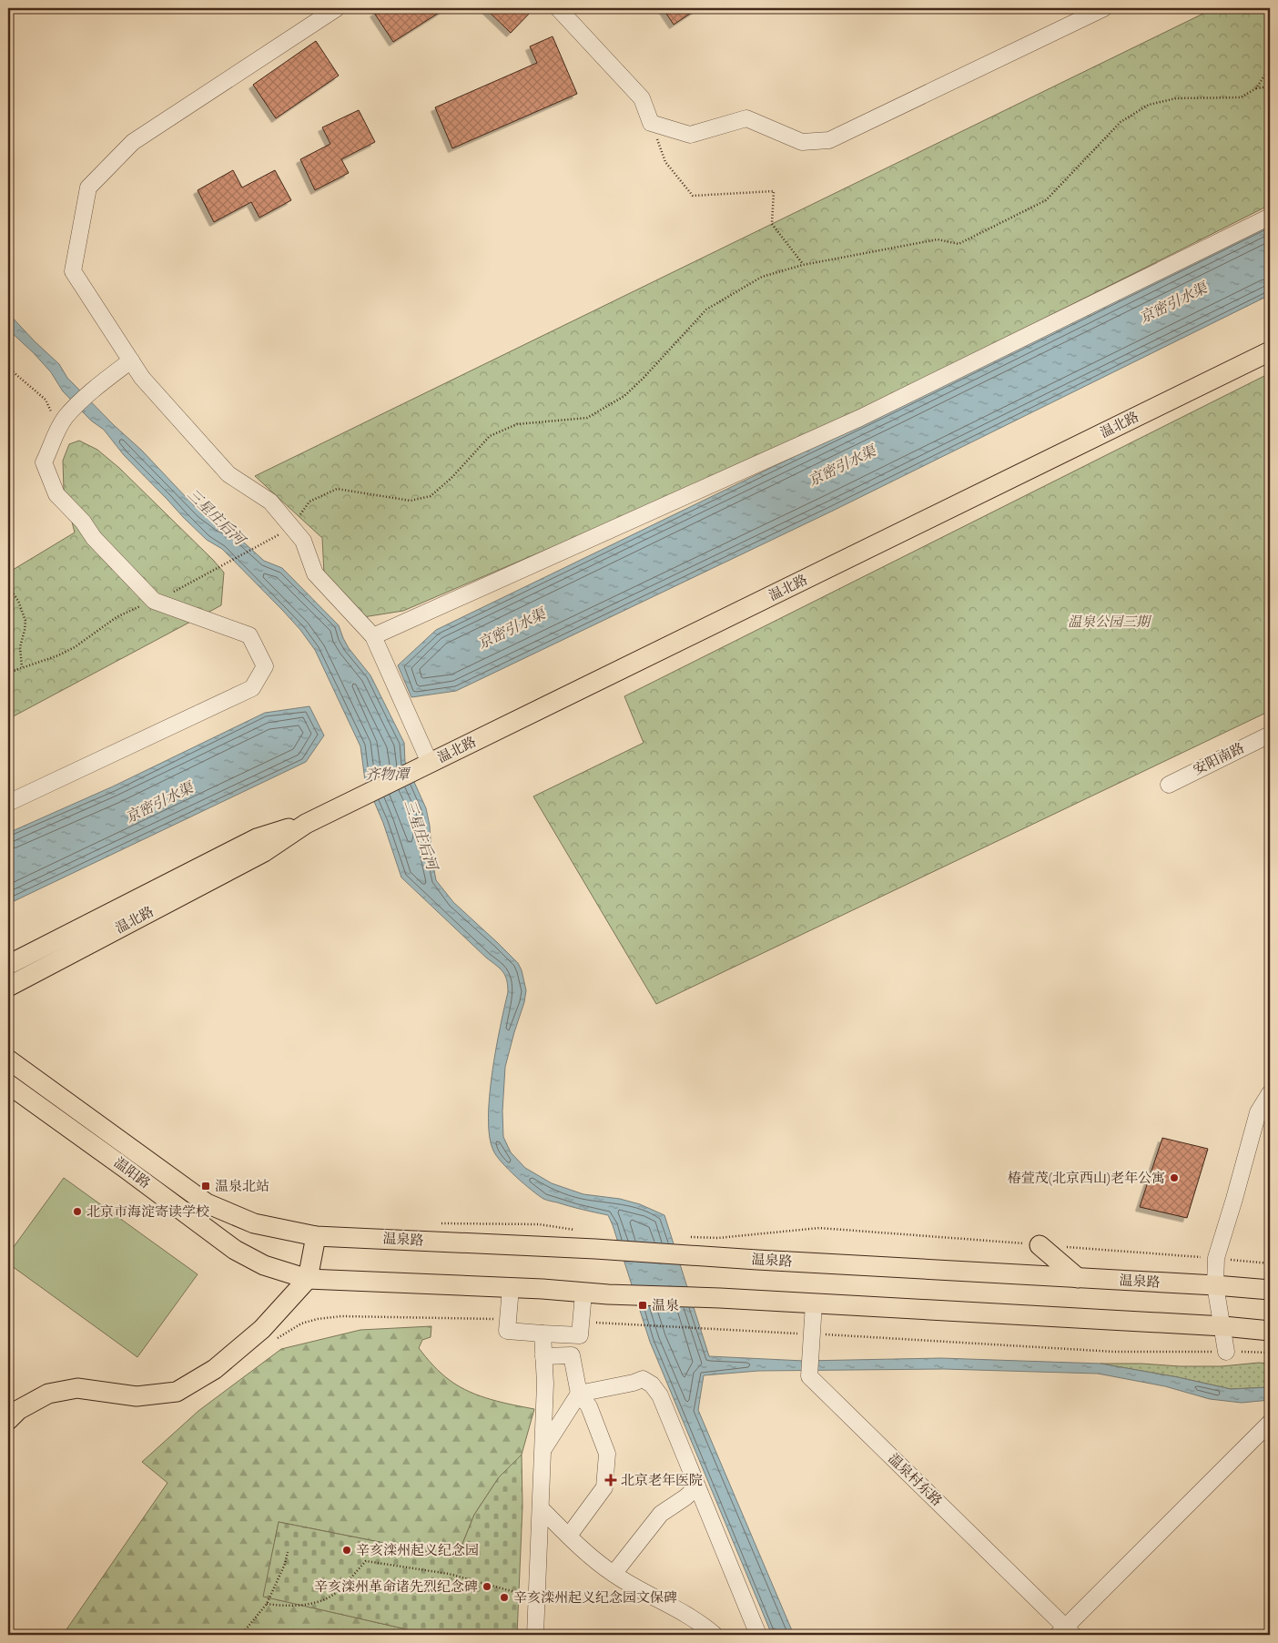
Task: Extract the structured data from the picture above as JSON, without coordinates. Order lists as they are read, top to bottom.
{
  "streets": {
    "main road": ["温北路", "温阳路", "温泉路"],
    "street": ["安阳南路", "温泉村东路"]
  },
  "crossings": [
    ["温阳路", "温泉路"]
  ],
  "water": ["京密引水渠", "三星庄后河", "齐物潭"],
  "parks": ["温泉公园三期"],
  "places": {
    "other": [
      "椿萱茂(北京西山)老年公寓",
      "北京市海淀寄读学校",
      "辛亥滦州起义纪念园",
      "辛亥滦州革命诸先烈纪念碑",
      "辛亥滦州起义纪念园文保碑"
    ],
    "transit": ["温泉北站", "温泉"],
    "health": ["北京老年医院"]
  }
}
